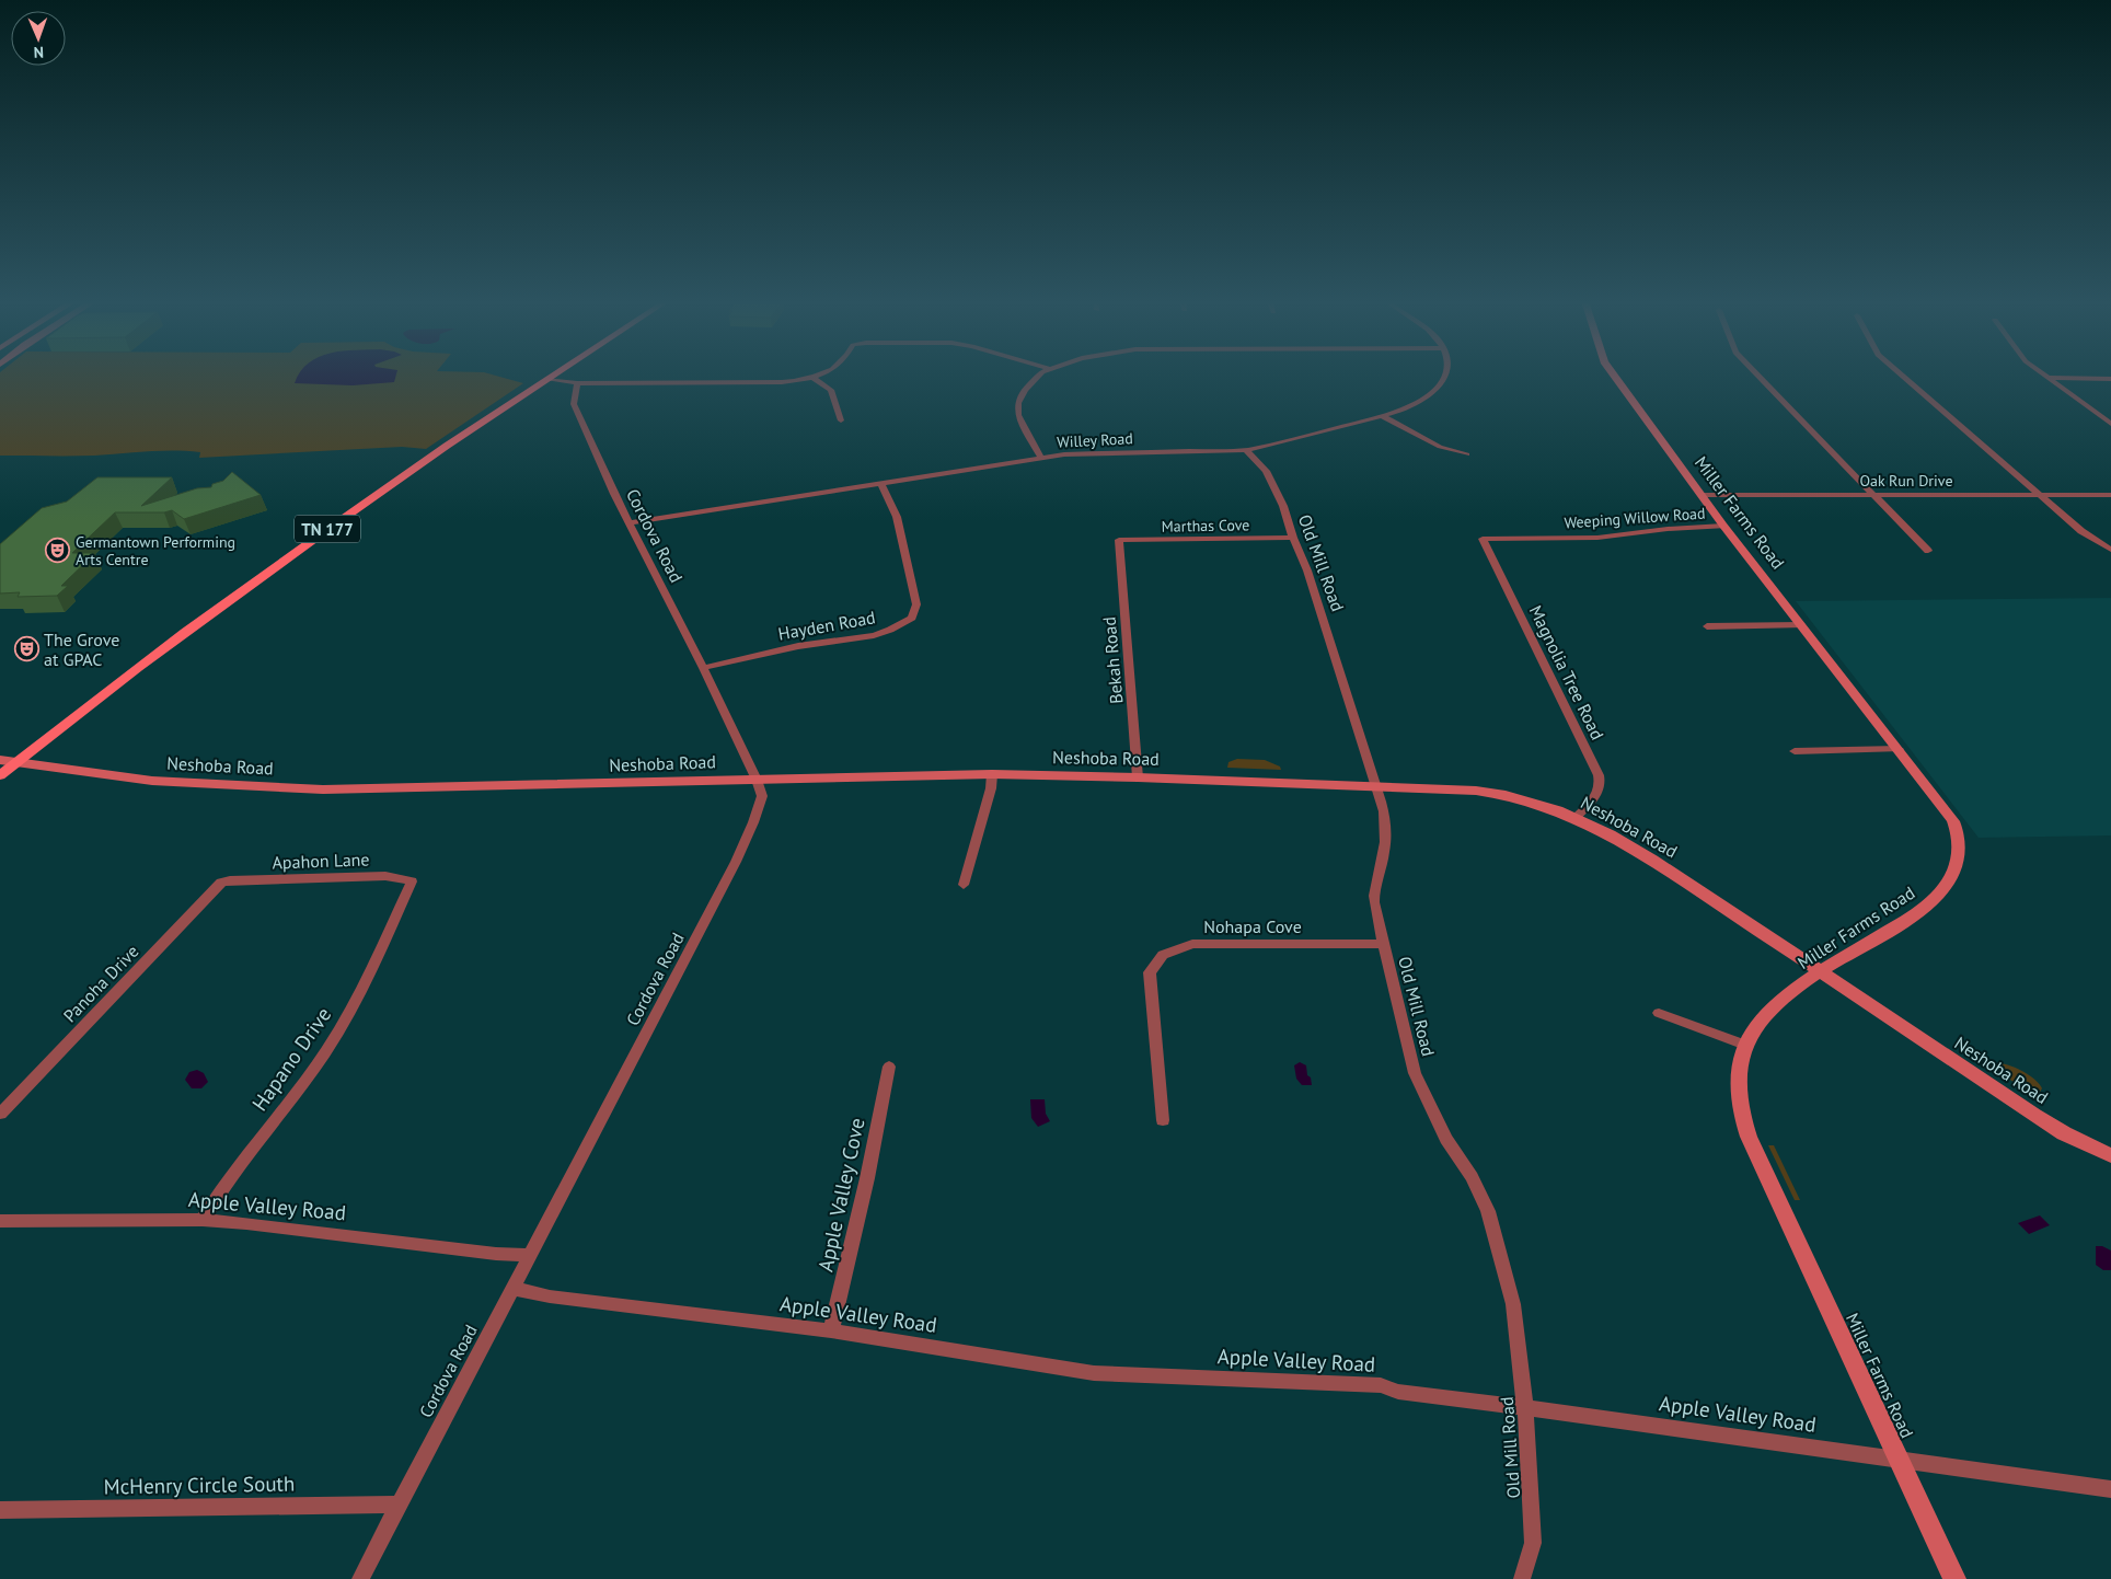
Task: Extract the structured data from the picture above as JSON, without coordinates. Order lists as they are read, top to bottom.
{
  "streets": {
    "main road": ["TN 177"],
    "street": [
      "Willey Road",
      "Oak Run Drive",
      "Miller Farms Road",
      "Weeping Willow Road",
      "Marthas Cove",
      "Cordova Road",
      "Old Mill Road",
      "Hayden Road",
      "Bekah Road",
      "Magnolia Tree Road",
      "Neshoba Road",
      "Apahon Lane",
      "Nohapa Cove",
      "Panoha Drive",
      "Hapano Drive",
      "Apple Valley Cove",
      "Apple Valley Road",
      "McHenry Circle South"
    ]
  },
  "crossings": [
    ["Willey Road", "Cordova Road"],
    ["Willey Road", "Old Mill Road"],
    ["Willey Road", "Hayden Road"],
    ["Oak Run Drive", "Miller Farms Road"],
    ["Miller Farms Road", "Weeping Willow Road"],
    ["Miller Farms Road", "Neshoba Road"],
    ["Miller Farms Road", "Apple Valley Road"],
    ["Weeping Willow Road", "Magnolia Tree Road"],
    ["Marthas Cove", "Old Mill Road"],
    ["Marthas Cove", "Bekah Road"],
    ["TN 177", "Neshoba Road"],
    ["Cordova Road", "Hayden Road"],
    ["Cordova Road", "Neshoba Road"],
    ["Cordova Road", "Apple Valley Road"],
    ["Cordova Road", "McHenry Circle South"],
    ["Old Mill Road", "Neshoba Road"],
    ["Old Mill Road", "Nohapa Cove"],
    ["Old Mill Road", "Apple Valley Road"],
    ["Bekah Road", "Neshoba Road"],
    ["Magnolia Tree Road", "Neshoba Road"],
    ["Apahon Lane", "Panoha Drive"],
    ["Apahon Lane", "Hapano Drive"],
    ["Hapano Drive", "Apple Valley Road"],
    ["Apple Valley Cove", "Apple Valley Road"]
  ],
  "places": {
    "theatre": ["Germantown Performing Arts Centre", "The Grove at GPAC"]
  },
  "north": "bottom"
}
